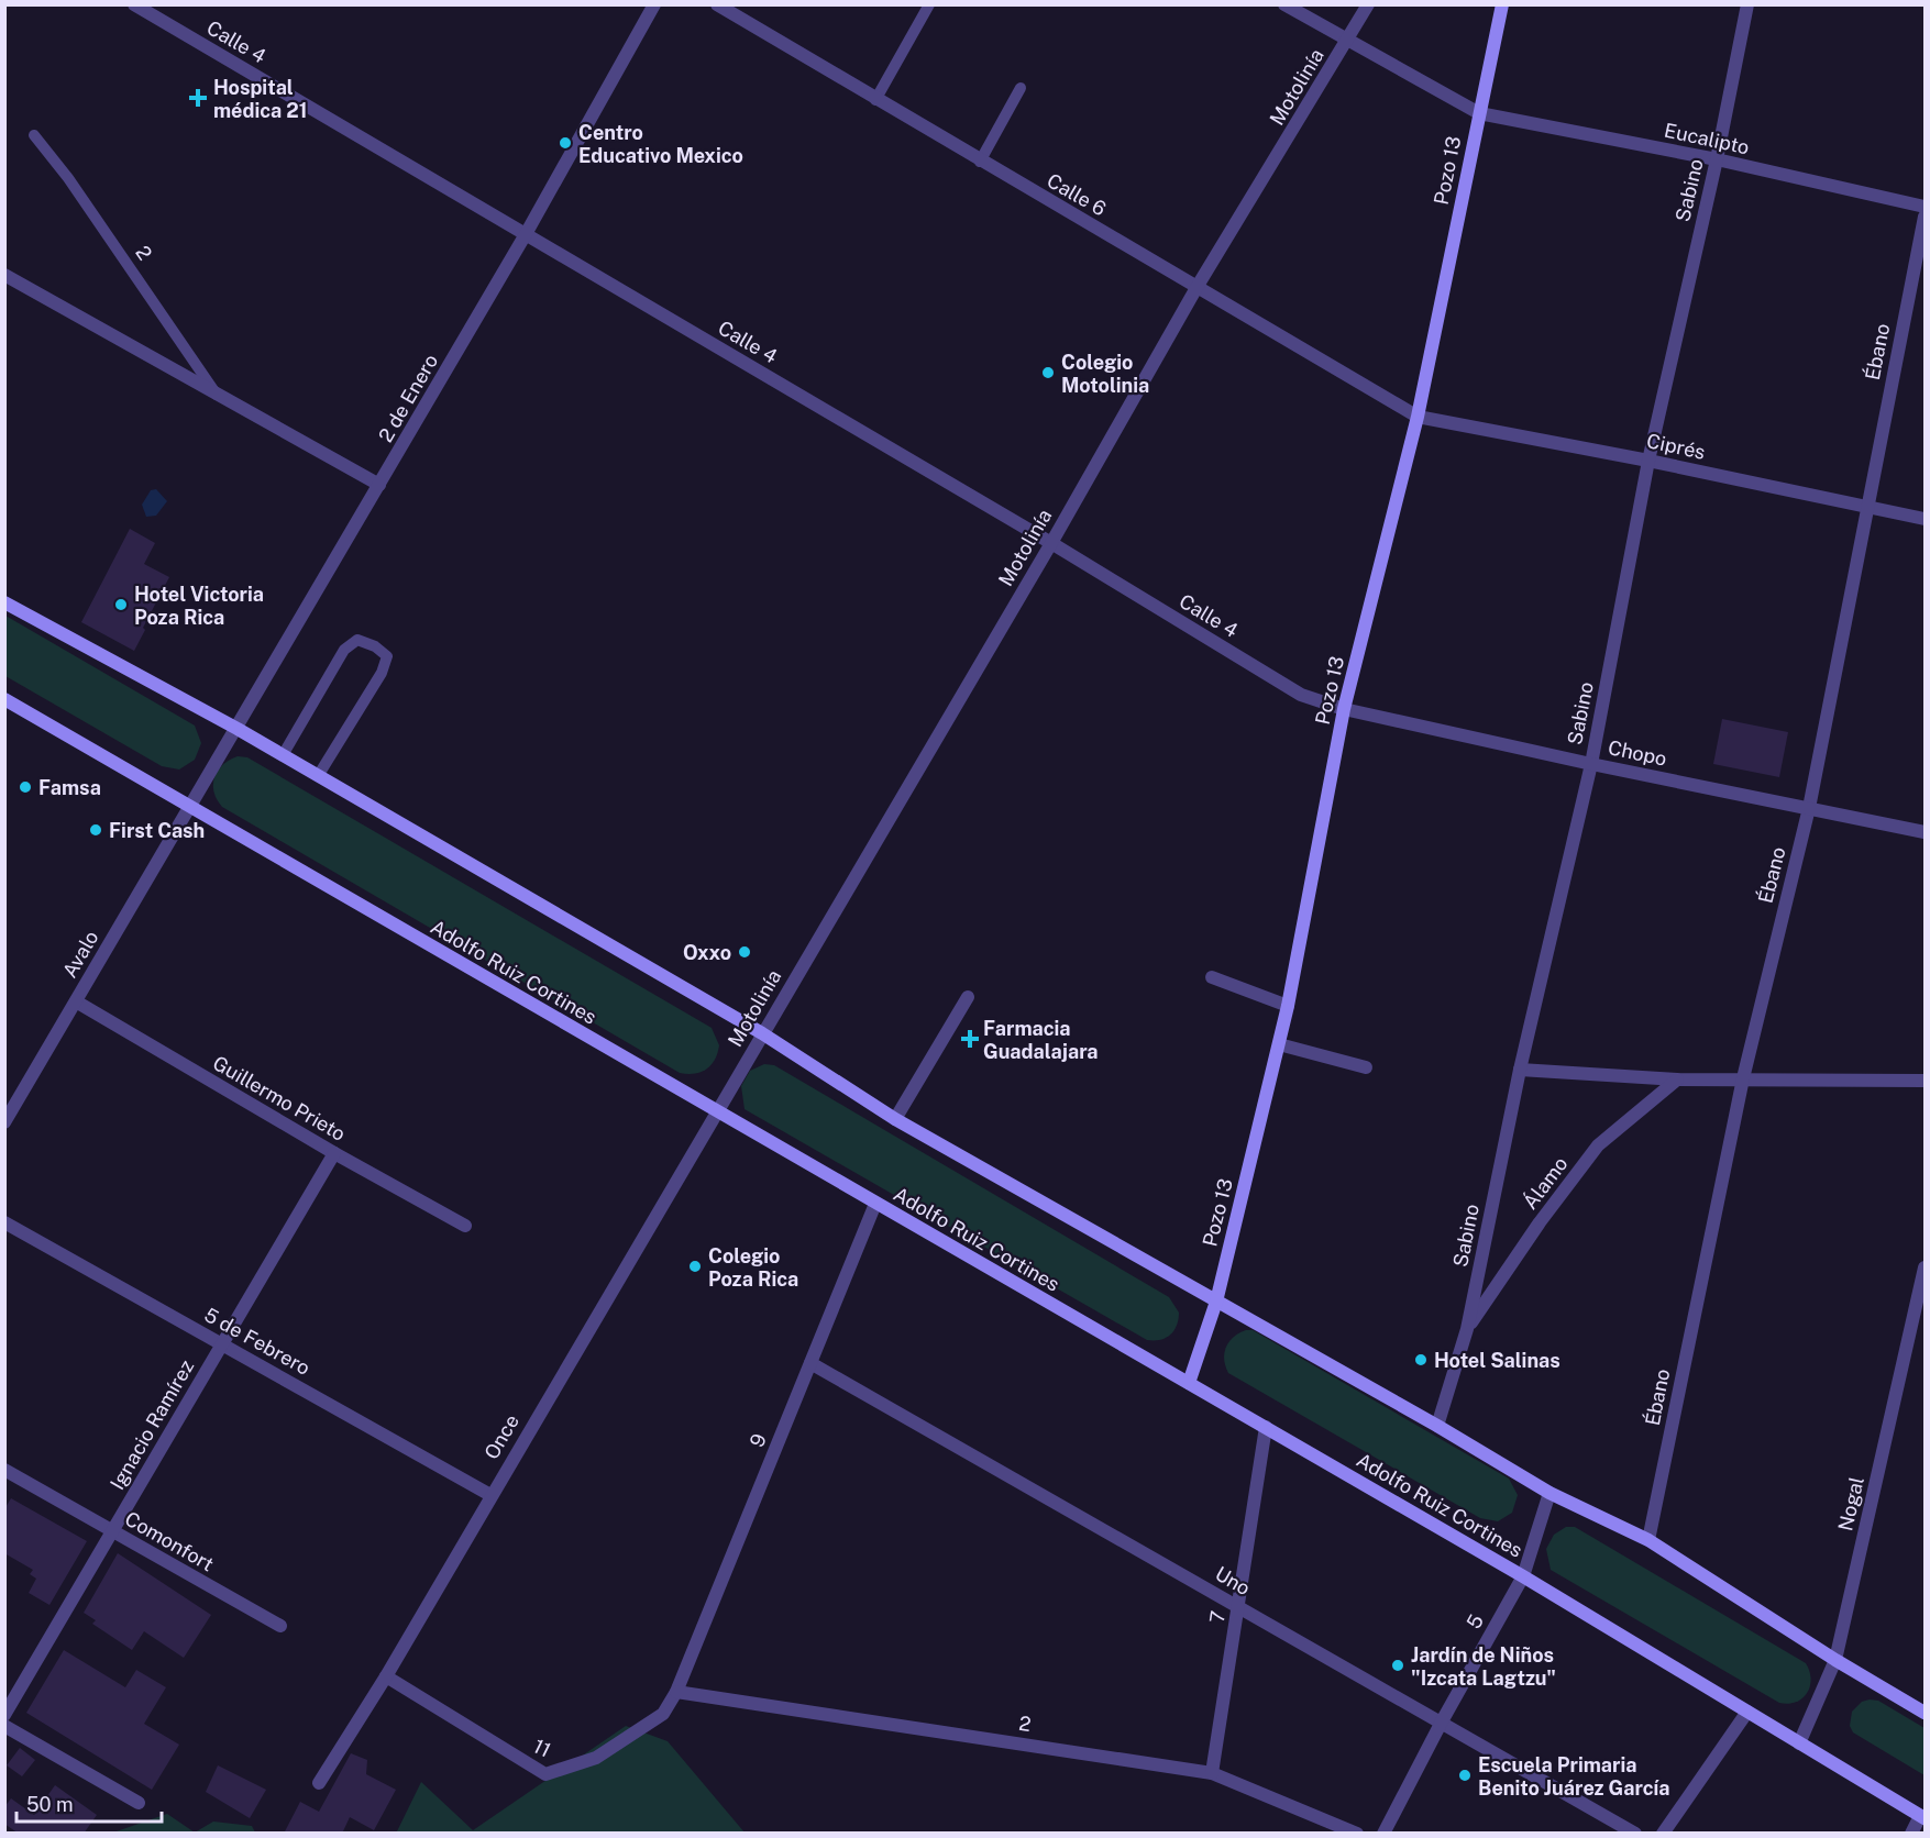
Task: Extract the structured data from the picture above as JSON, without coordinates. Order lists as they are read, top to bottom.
{
  "streets": {
    "main road": ["Pozo 13", "Adolfo Ruiz Cortines"],
    "street": [
      "Calle 4",
      "Motolinía",
      "Eucalipto",
      "Sabino",
      "Calle 6",
      "2",
      "Ébano",
      "2 de Enero",
      "Ciprés",
      "Chopo",
      "Avalo",
      "Guillermo Prieto",
      "Álamo",
      "5 de Febrero",
      "Ignacio Ramírez",
      "Once",
      "9",
      "Nogal",
      "Comonfort",
      "Uno",
      "7",
      "5",
      "11"
    ]
  },
  "crossings": [
    ["Calle 4", "Motolinía"],
    ["Calle 4", "Pozo 13"],
    ["Calle 4", "2 de Enero"],
    ["Calle 4", "Chopo"],
    ["Motolinía", "Eucalipto"],
    ["Motolinía", "Calle 6"],
    ["Motolinía", "Adolfo Ruiz Cortines"],
    ["Motolinía", "Once"],
    ["Eucalipto", "Pozo 13"],
    ["Eucalipto", "Sabino"],
    ["Pozo 13", "Calle 6"],
    ["Pozo 13", "Ciprés"],
    ["Pozo 13", "Chopo"],
    ["Pozo 13", "Adolfo Ruiz Cortines"],
    ["Sabino", "Ciprés"],
    ["Sabino", "Chopo"],
    ["Sabino", "Álamo"],
    ["Calle 6", "Ciprés"],
    ["2", "2 de Enero"],
    ["2", "9"],
    ["2", "7"],
    ["2", "11"],
    ["Ébano", "Ciprés"],
    ["Ébano", "Chopo"],
    ["2 de Enero", "Avalo"],
    ["2 de Enero", "Adolfo Ruiz Cortines"],
    ["Avalo", "Adolfo Ruiz Cortines"],
    ["Avalo", "Guillermo Prieto"],
    ["Adolfo Ruiz Cortines", "Once"],
    ["Adolfo Ruiz Cortines", "9"],
    ["Adolfo Ruiz Cortines", "Nogal"],
    ["Adolfo Ruiz Cortines", "7"],
    ["Adolfo Ruiz Cortines", "5"],
    ["Guillermo Prieto", "Ignacio Ramírez"],
    ["5 de Febrero", "Ignacio Ramírez"],
    ["5 de Febrero", "Once"],
    ["Ignacio Ramírez", "Comonfort"],
    ["Once", "11"],
    ["9", "Uno"],
    ["9", "11"],
    ["Uno", "7"],
    ["Uno", "5"]
  ],
  "places": {
    "health": ["Hospital médica 21", "Farmacia Guadalajara"],
    "other": [
      "Centro Educativo Mexico",
      "Colegio Motolinia",
      "Hotel Victoria Poza Rica",
      "Famsa",
      "First Cash",
      "Oxxo",
      "Colegio Poza Rica",
      "Hotel Salinas",
      "Jardín de Niños \"Izcata Lagtzu\"",
      "Escuela Primaria Benito Juárez García"
    ]
  },
  "scale_bar": "50 m"
}
